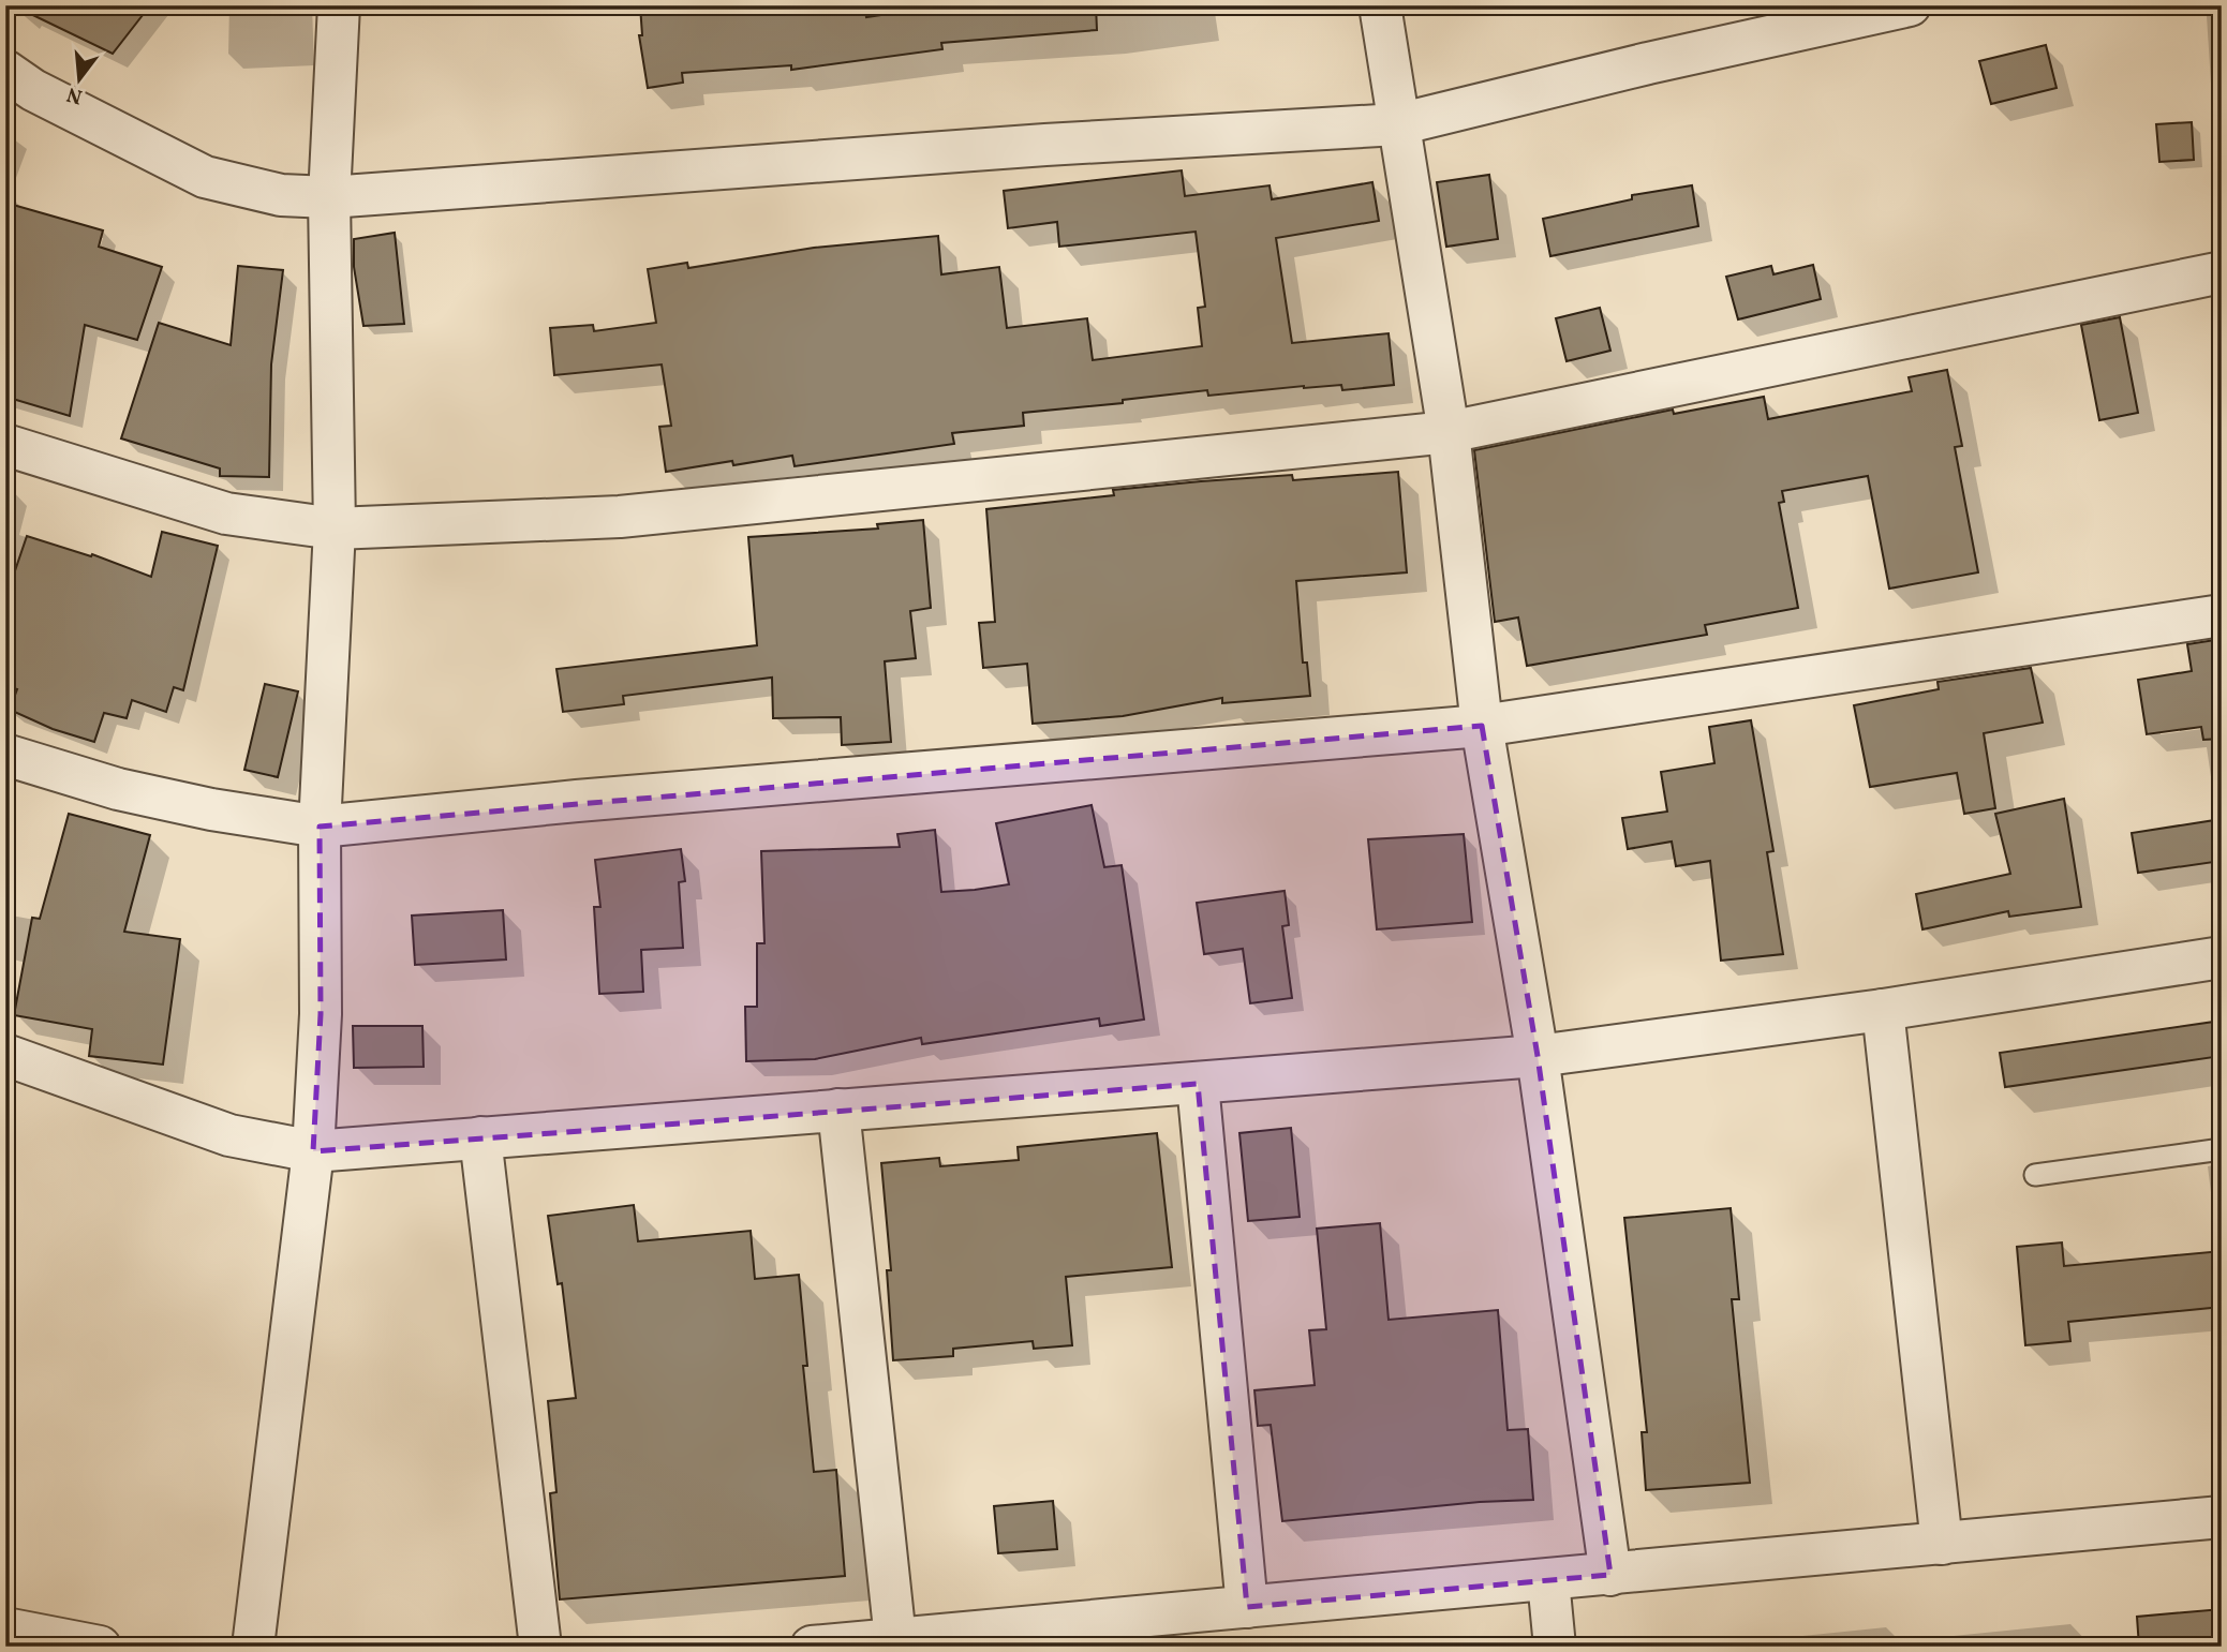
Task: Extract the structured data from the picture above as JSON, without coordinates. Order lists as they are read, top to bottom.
{
  "north": "bottom"
}
